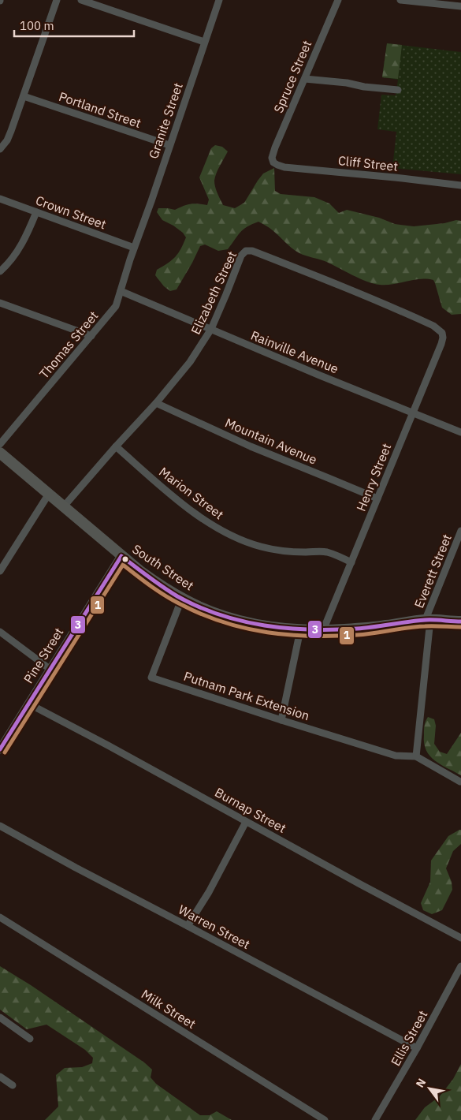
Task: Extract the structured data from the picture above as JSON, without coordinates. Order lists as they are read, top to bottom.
{
  "streets": {
    "main road": ["South Street"],
    "street": [
      "Spruce Street",
      "Portland Street",
      "Granite Street",
      "Cliff Street",
      "Crown Street",
      "Elizabeth Street",
      "Thomas Street",
      "Rainville Avenue",
      "Mountain Avenue",
      "Henry Street",
      "Marion Street",
      "Everett Street",
      "Pine Street",
      "Putnam Park Extension",
      "Burnap Street",
      "Warren Street",
      "Milk Street",
      "Ellis Street"
    ]
  },
  "crossings": [
    ["Spruce Street", "Cliff Street"],
    ["Portland Street", "Granite Street"],
    ["Granite Street", "Crown Street"],
    ["Granite Street", "Thomas Street"],
    ["Crown Street", "Thomas Street"],
    ["Elizabeth Street", "Rainville Avenue"],
    ["Elizabeth Street", "Mountain Avenue"],
    ["Elizabeth Street", "Henry Street"],
    ["Elizabeth Street", "Marion Street"],
    ["Elizabeth Street", "South Street"],
    ["Thomas Street", "Rainville Avenue"],
    ["Rainville Avenue", "Henry Street"],
    ["Mountain Avenue", "Henry Street"],
    ["Henry Street", "Marion Street"],
    ["Henry Street", "South Street"],
    ["South Street", "Everett Street"],
    ["South Street", "Pine Street"],
    ["South Street", "Putnam Park Extension"],
    ["Everett Street", "Putnam Park Extension"],
    ["Pine Street", "Burnap Street"],
    ["Warren Street", "Ellis Street"]
  ],
  "lines": ["transit line 3", "transit line 1"],
  "scale_bar": "100 m",
  "north": "top left"
}
